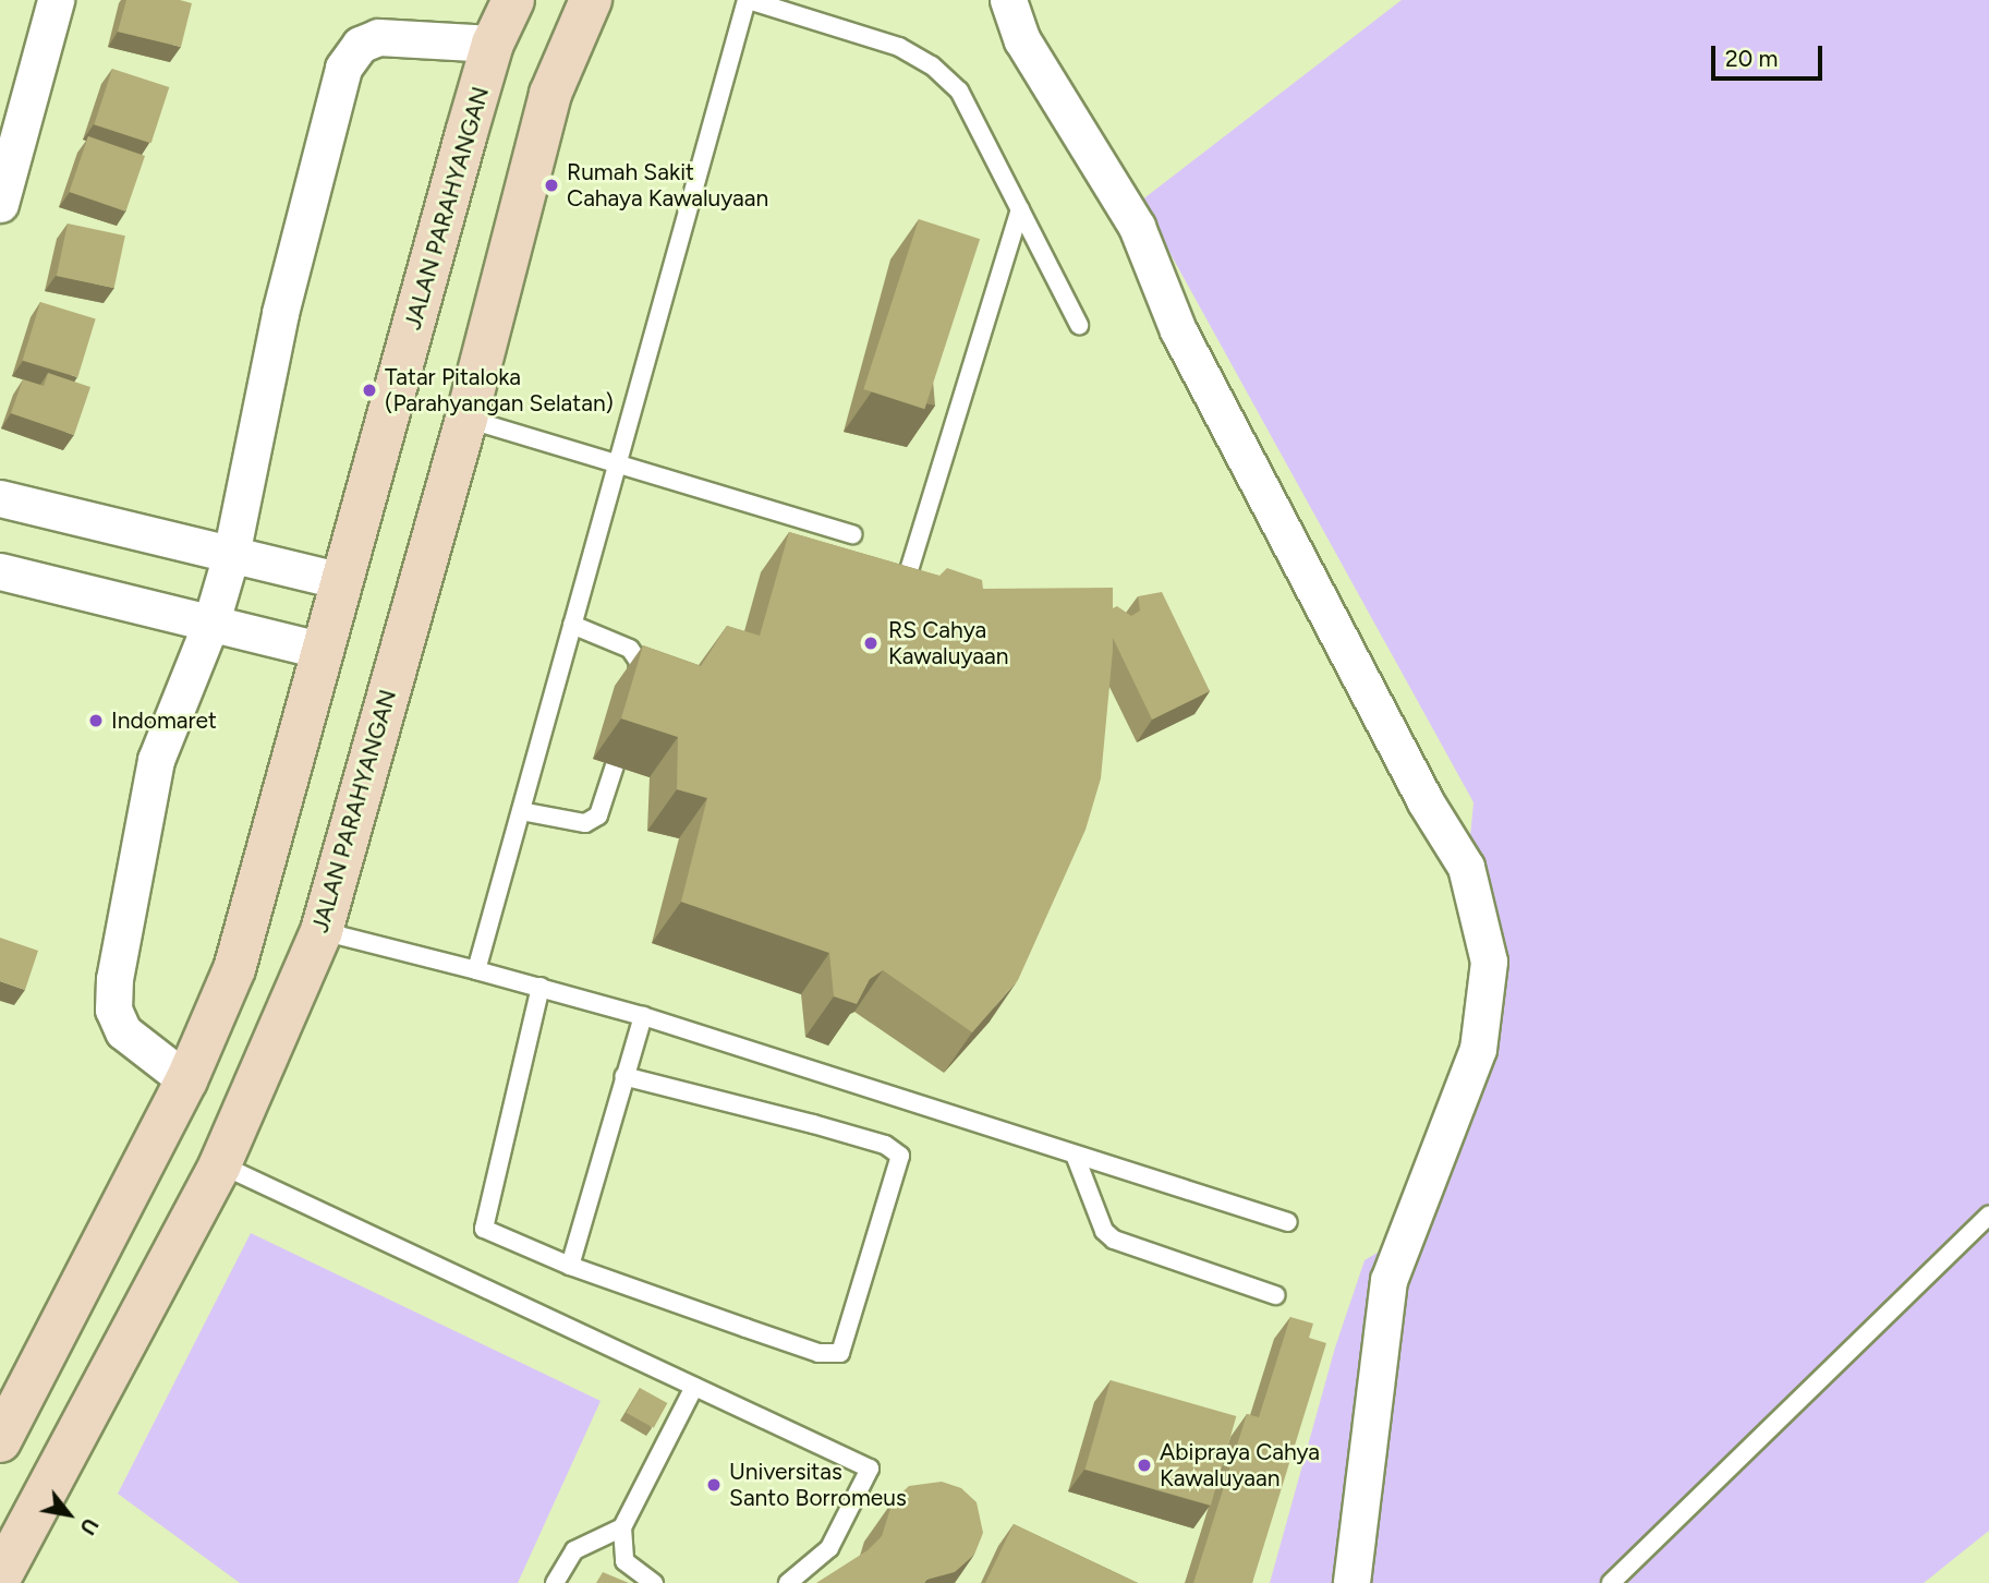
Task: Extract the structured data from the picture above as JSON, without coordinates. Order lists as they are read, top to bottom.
{
  "streets": {
    "main road": ["JALAN PARAHYANGAN"]
  },
  "places": [
    "Rumah Sakit Cahaya Kawaluyaan",
    "Tatar Pitaloka (Parahyangan Selatan)",
    "RS Cahya Kawaluyaan",
    "Indomaret",
    "Abipraya Cahya Kawaluyaan",
    "Universitas Santo Borromeus"
  ],
  "scale_bar": "20 m",
  "north": "bottom right"
}
